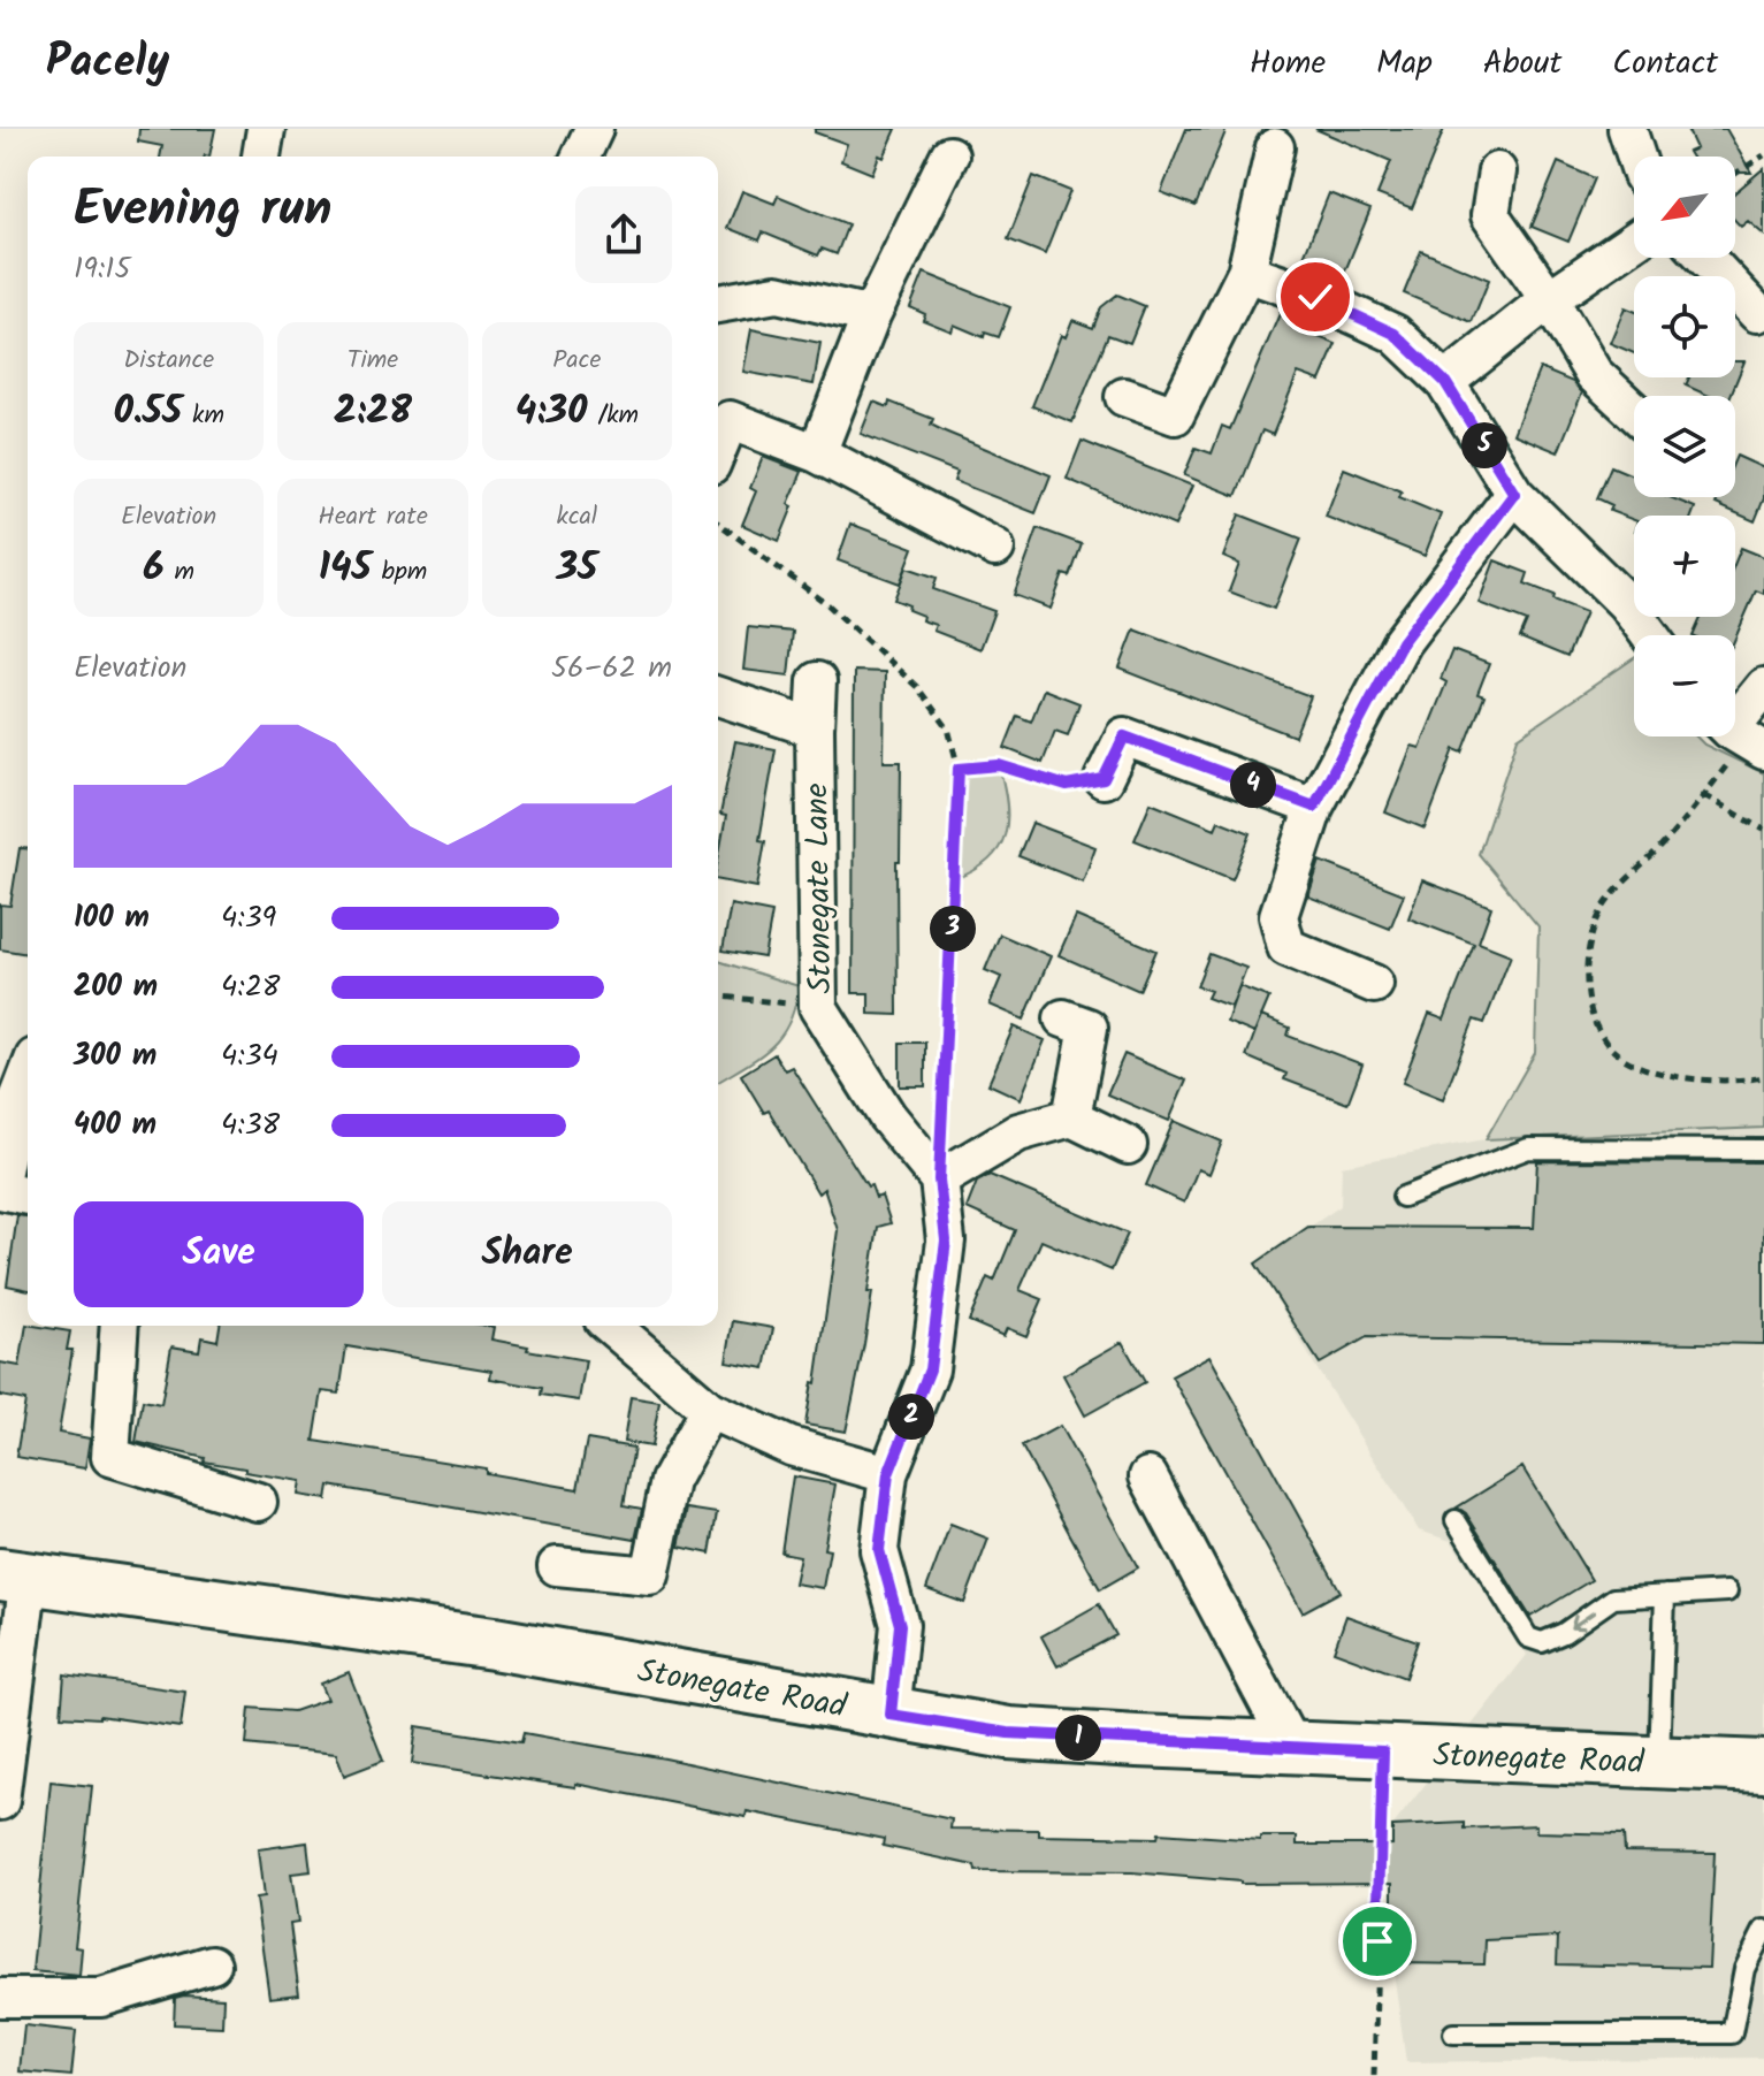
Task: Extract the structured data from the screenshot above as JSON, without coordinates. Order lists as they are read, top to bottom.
{
  "streets": {
    "main road": ["Stonegate Road"],
    "street": ["Stonegate Lane"]
  },
  "north": "bottom left",
  "page": {
    "header": "Pacely",
    "nav": [
      "Home",
      "Map",
      "About",
      "Contact"
    ],
    "map_buttons": ["+", "−"],
    "heading": ["Evening run", "19:15"],
    "stats": [
      ["Distance", "0.55 km"],
      ["Time", "2:28"],
      ["Pace", "4:30 /km"],
      ["Elevation", "6 m"],
      ["Heart rate", "145 bpm"],
      ["kcal", "35"]
    ],
    "pins": [
      "5",
      "4",
      "3",
      "2",
      "1"
    ],
    "chart": ["Elevation", "56–62 m"],
    "list": [
      {
        "name": "100 m",
        "note": "4:39"
      },
      {
        "name": "200 m",
        "note": "4:28"
      },
      {
        "name": "300 m",
        "note": "4:34"
      },
      {
        "name": "400 m",
        "note": "4:38"
      }
    ],
    "buttons": ["Save", "Share"]
  }
}
